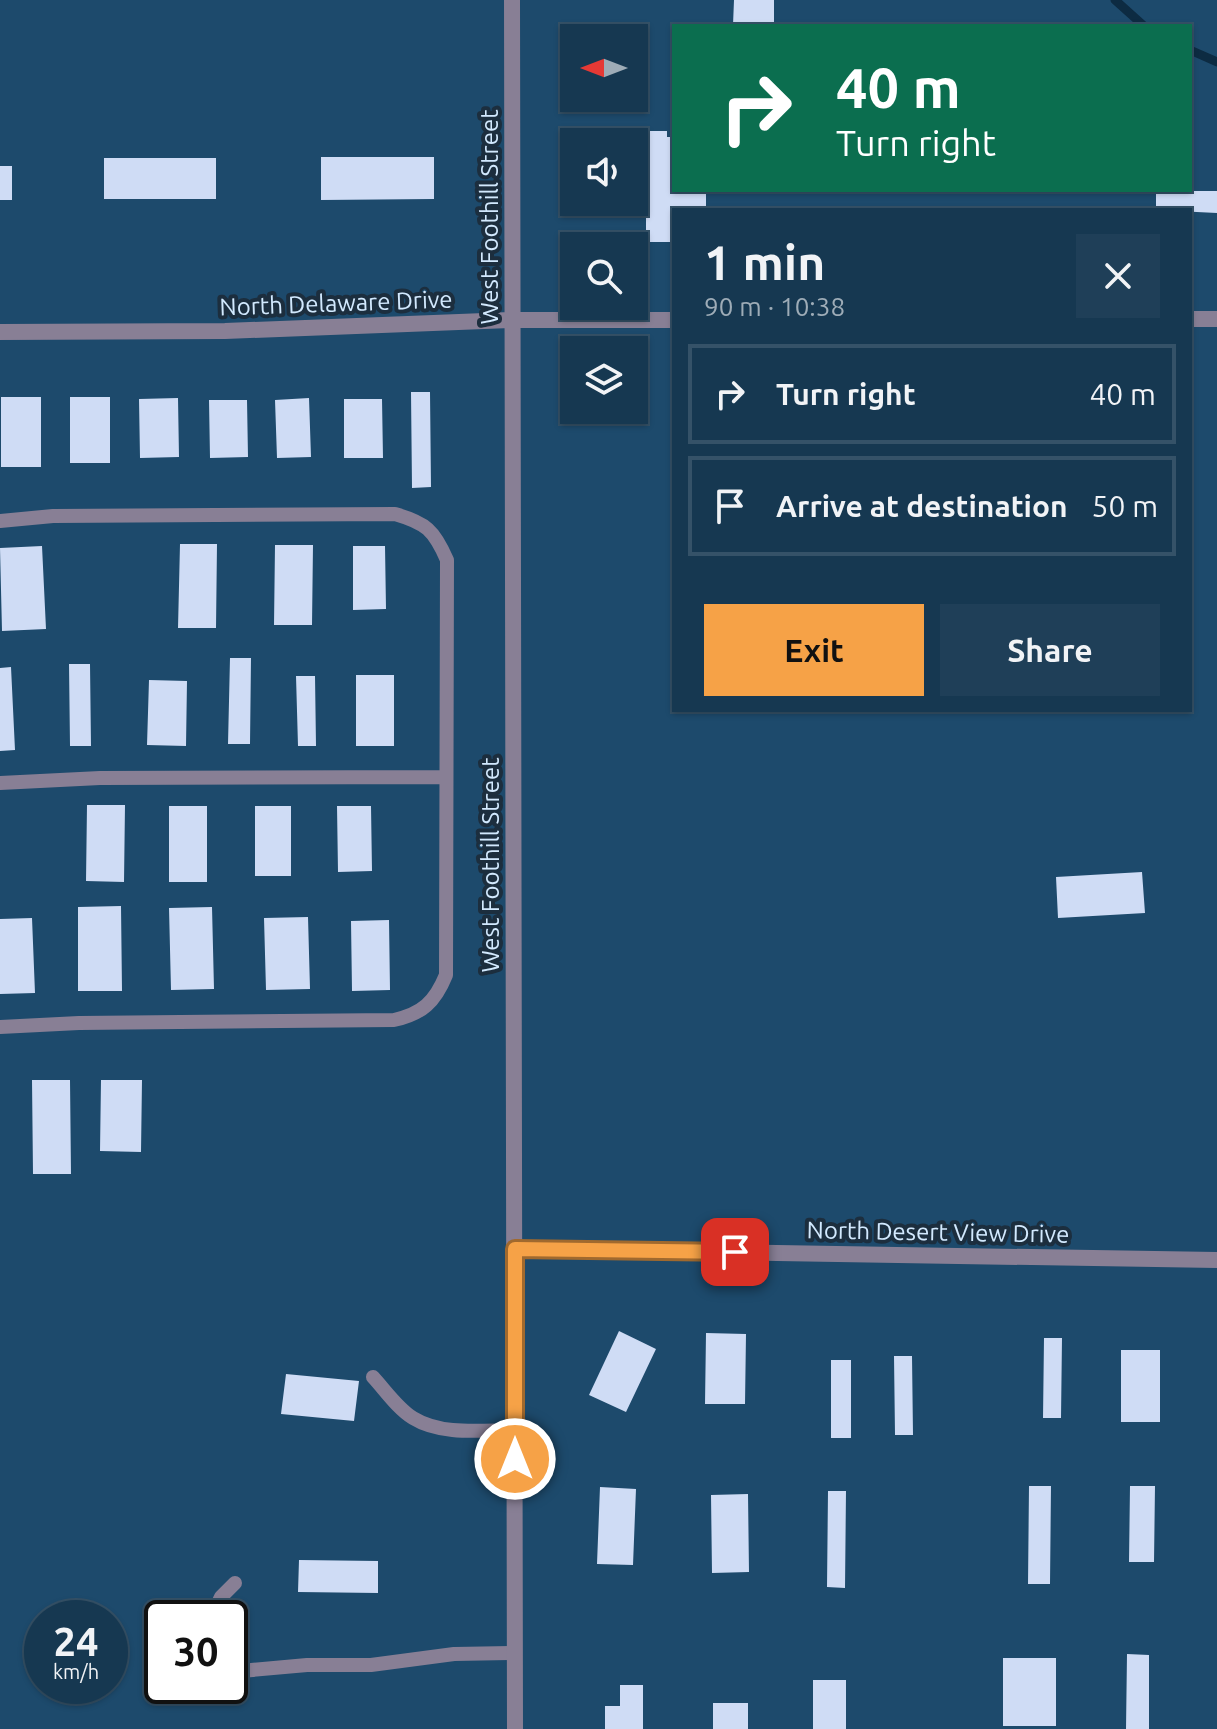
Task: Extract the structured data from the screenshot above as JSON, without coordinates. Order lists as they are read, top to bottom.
{
  "streets": {
    "street": ["West Foothill Street", "North Delaware Drive", "North Desert View Drive"]
  },
  "crossings": [
    ["West Foothill Street", "North Delaware Drive"],
    ["West Foothill Street", "North Desert View Drive"]
  ],
  "north": "left",
  "page": {
    "turn": ["40 m", "Turn right"],
    "heading": ["1 min", "90 m · 10:38"],
    "list": [
      {
        "name": "Turn right",
        "value": "40 m"
      },
      {
        "name": "Arrive at destination",
        "value": "50 m"
      }
    ],
    "buttons": ["Exit", "Share"],
    "speed": "24 km/h",
    "limit": "30"
  }
}
